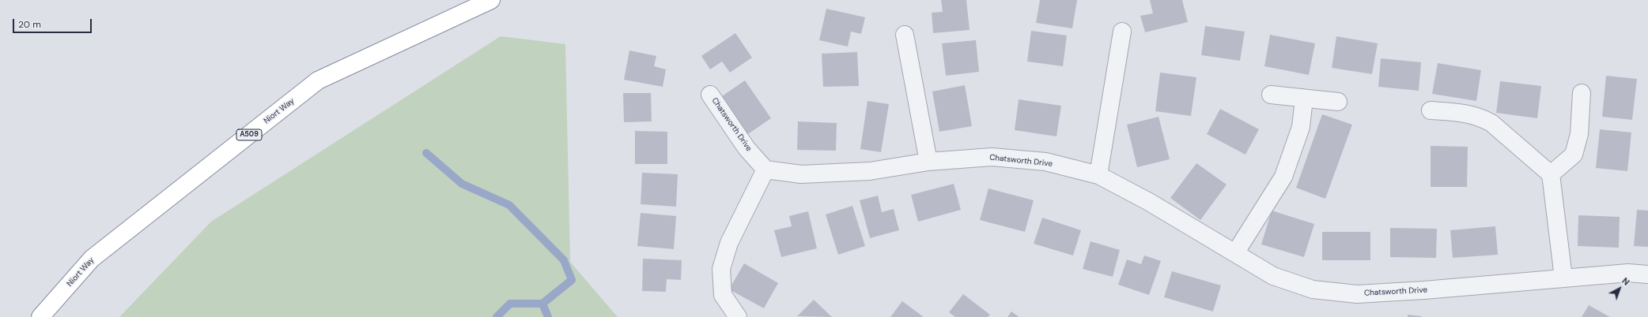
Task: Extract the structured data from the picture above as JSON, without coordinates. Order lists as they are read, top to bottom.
{
  "streets": {
    "highway": ["Niort Way", "A509"],
    "street": ["Chatsworth Drive"]
  },
  "scale_bar": "20 m",
  "north": "top right"
}
